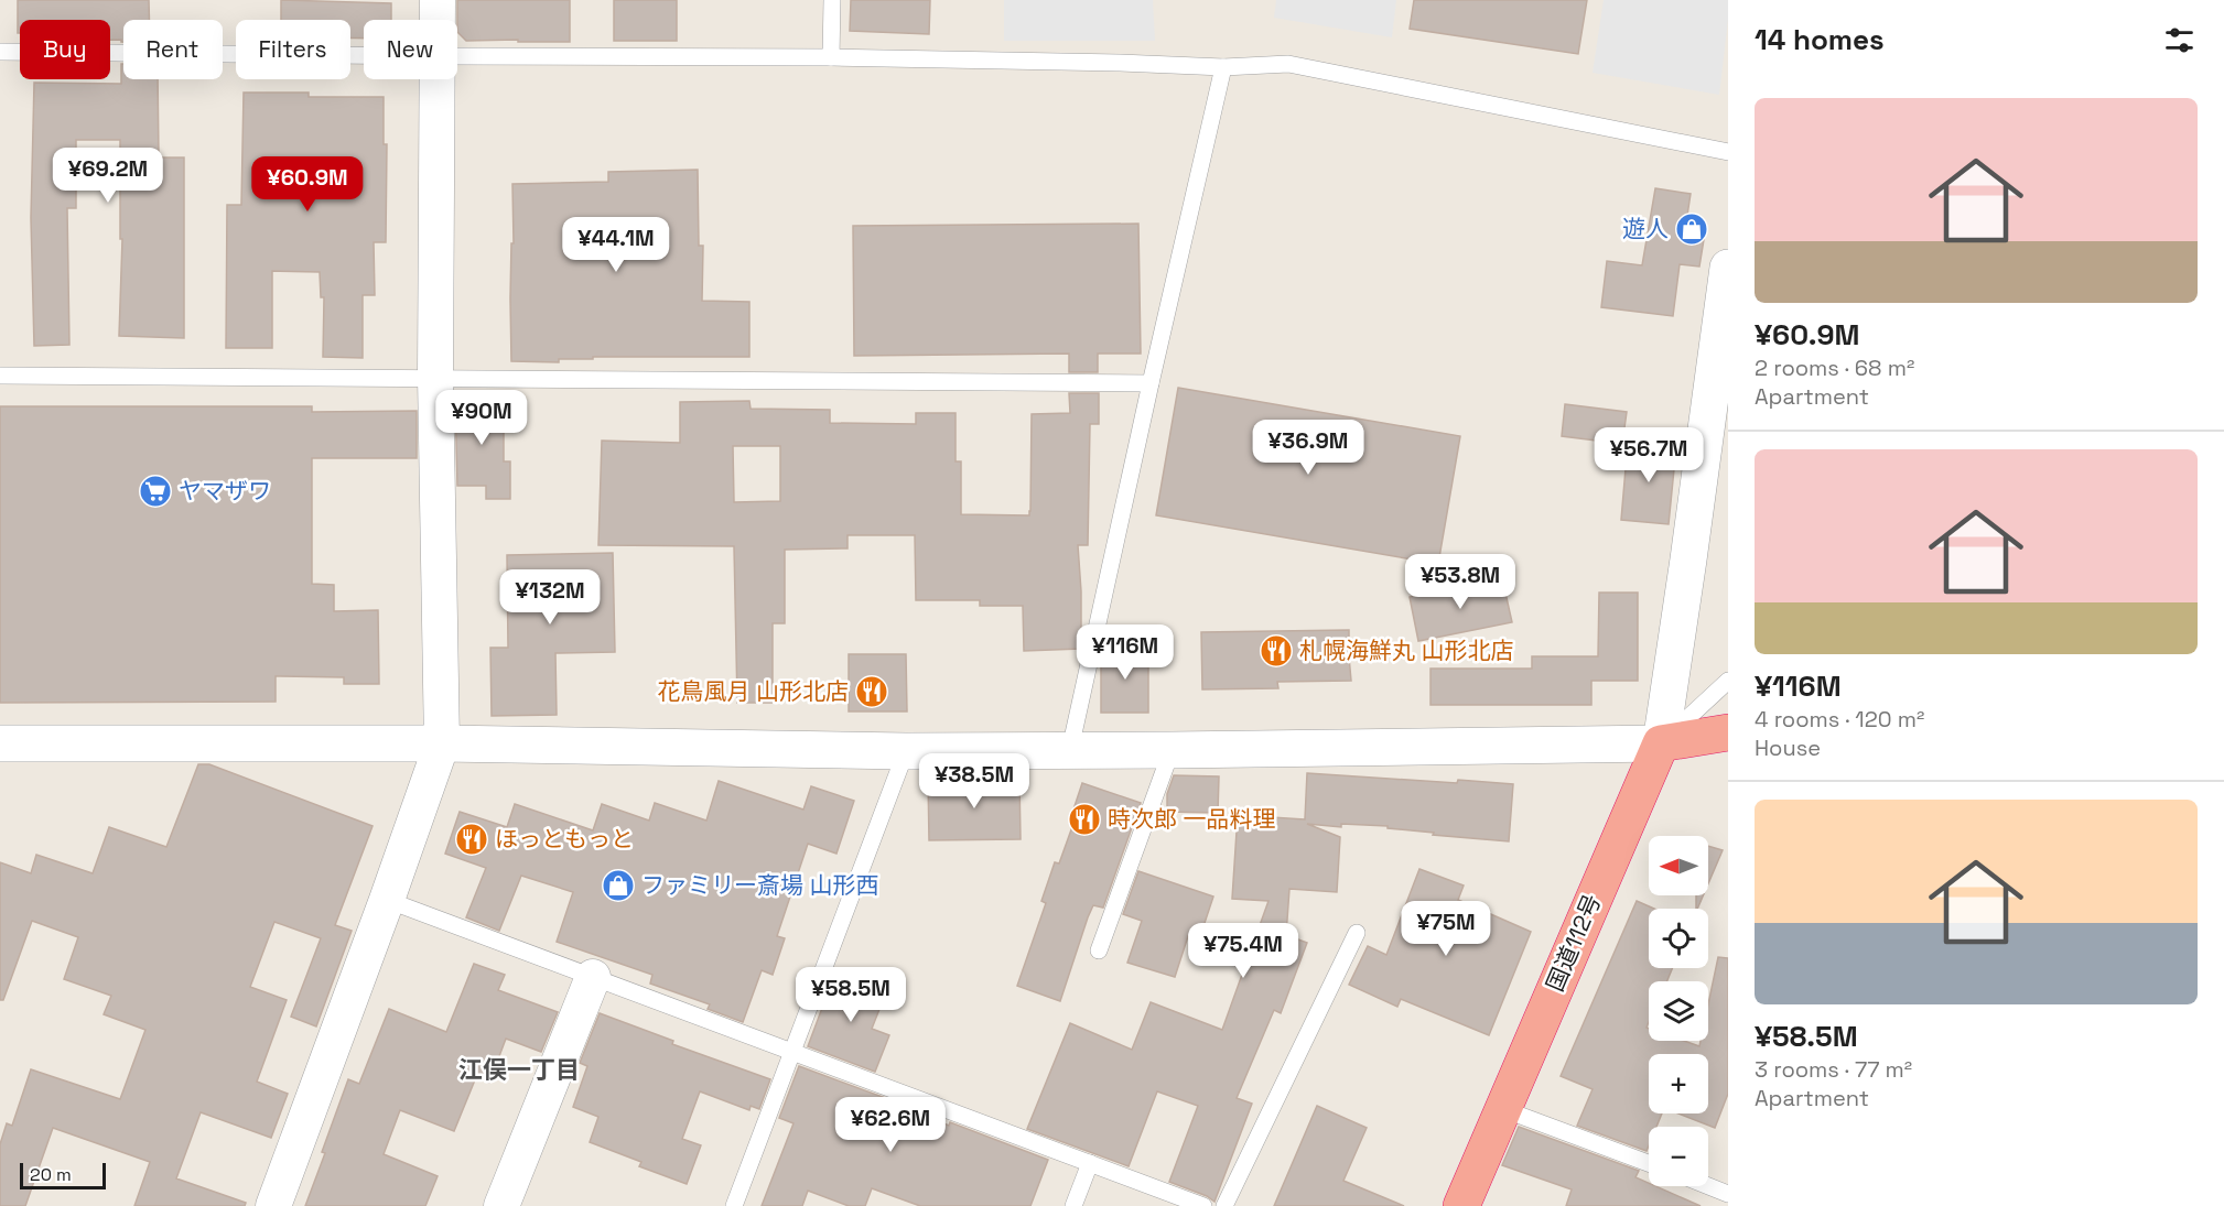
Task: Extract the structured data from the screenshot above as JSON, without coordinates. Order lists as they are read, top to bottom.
{
  "streets": {
    "highway": ["国道112号"]
  },
  "districts": ["江俣一丁目"],
  "places": {
    "shop": ["遊人", "ファミリー斎場 山形西"],
    "supermarket": ["ヤマザワ"],
    "restaurant": [
      "札幌海鮮丸 山形北店",
      "花鳥風月 山形北店",
      "時次郎 一品料理",
      "ほっともっと"
    ]
  },
  "scale_bar": "20 m",
  "north": "left",
  "page": {
    "heading": "14 homes",
    "chip": [
      "Buy",
      "Rent",
      "Filters",
      "New"
    ],
    "list": [
      {
        "name": "¥60.9M",
        "note": "2 rooms · 68 m² · Apartment"
      },
      {
        "name": "¥116M",
        "note": "4 rooms · 120 m² · House"
      },
      {
        "name": "¥58.5M",
        "note": "3 rooms · 77 m² · Apartment"
      }
    ],
    "price": [
      "¥69.2M",
      "¥60.9M",
      "¥44.1M",
      "¥90M",
      "¥36.9M",
      "¥56.7M",
      "¥53.8M",
      "¥132M",
      "¥116M",
      "¥38.5M",
      "¥75M",
      "¥75.4M",
      "¥58.5M",
      "¥62.6M"
    ],
    "map_buttons": ["+", "−"],
    "scale": "20 m"
  }
}
